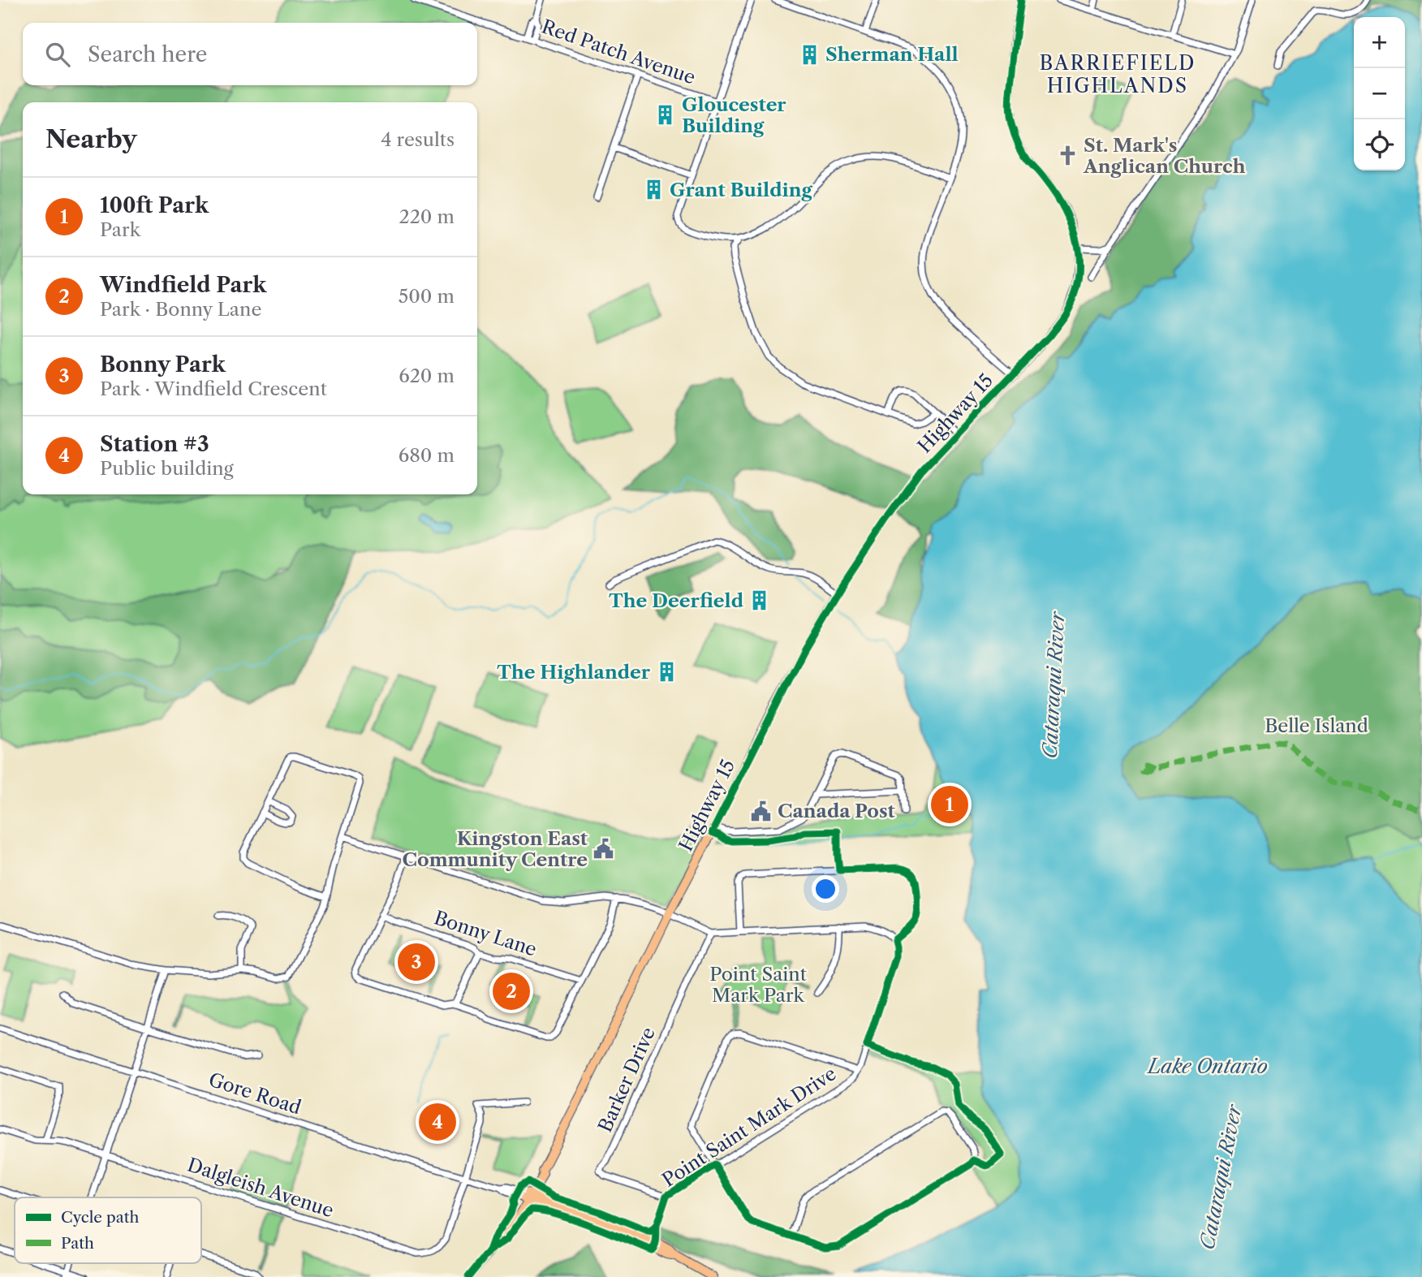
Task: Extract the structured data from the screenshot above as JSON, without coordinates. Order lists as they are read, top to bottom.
{
  "streets": {
    "main road": ["Highway 15", "Gore Road"],
    "street": [
      "Red Patch Avenue",
      "Bonny Lane",
      "Barker Drive",
      "Point Saint Mark Drive",
      "Dalgleish Avenue"
    ]
  },
  "crossings": [
    ["Highway 15", "Gore Road"],
    ["Barker Drive", "Point Saint Mark Drive"],
    ["Gore Road", "Point Saint Mark Drive"],
    ["Gore Road", "Dalgleish Avenue"]
  ],
  "districts": ["BARRIEFIELD HIGHLANDS"],
  "water": ["Cataraqui River", "Lake Ontario"],
  "parks": ["Belle Island", "Point Saint Mark Park"],
  "places": {
    "building": [
      "Sherman Hall",
      "Gloucester Building",
      "Grant Building",
      "The Deerfield",
      "The Highlander"
    ],
    "church": ["St. Mark's Anglican Church"],
    "public building": ["Canada Post", "Kingston East Community Centre"]
  },
  "legend": ["Cycle path", "Path"],
  "page": {
    "map_buttons": ["+", "−"],
    "search": "Search here",
    "heading": ["Nearby", "4 results"],
    "list": [
      {
        "mark": "1",
        "name": "100ft Park",
        "note": "Park",
        "value": "220 m"
      },
      {
        "mark": "2",
        "name": "Windfield Park",
        "note": "Park · Bonny Lane",
        "value": "500 m"
      },
      {
        "mark": "3",
        "name": "Bonny Park",
        "note": "Park · Windfield Crescent",
        "value": "620 m"
      },
      {
        "mark": "4",
        "name": "Station #3",
        "note": "Public building",
        "value": "680 m"
      }
    ],
    "pins": [
      "1",
      "3",
      "2",
      "4"
    ]
  }
}
